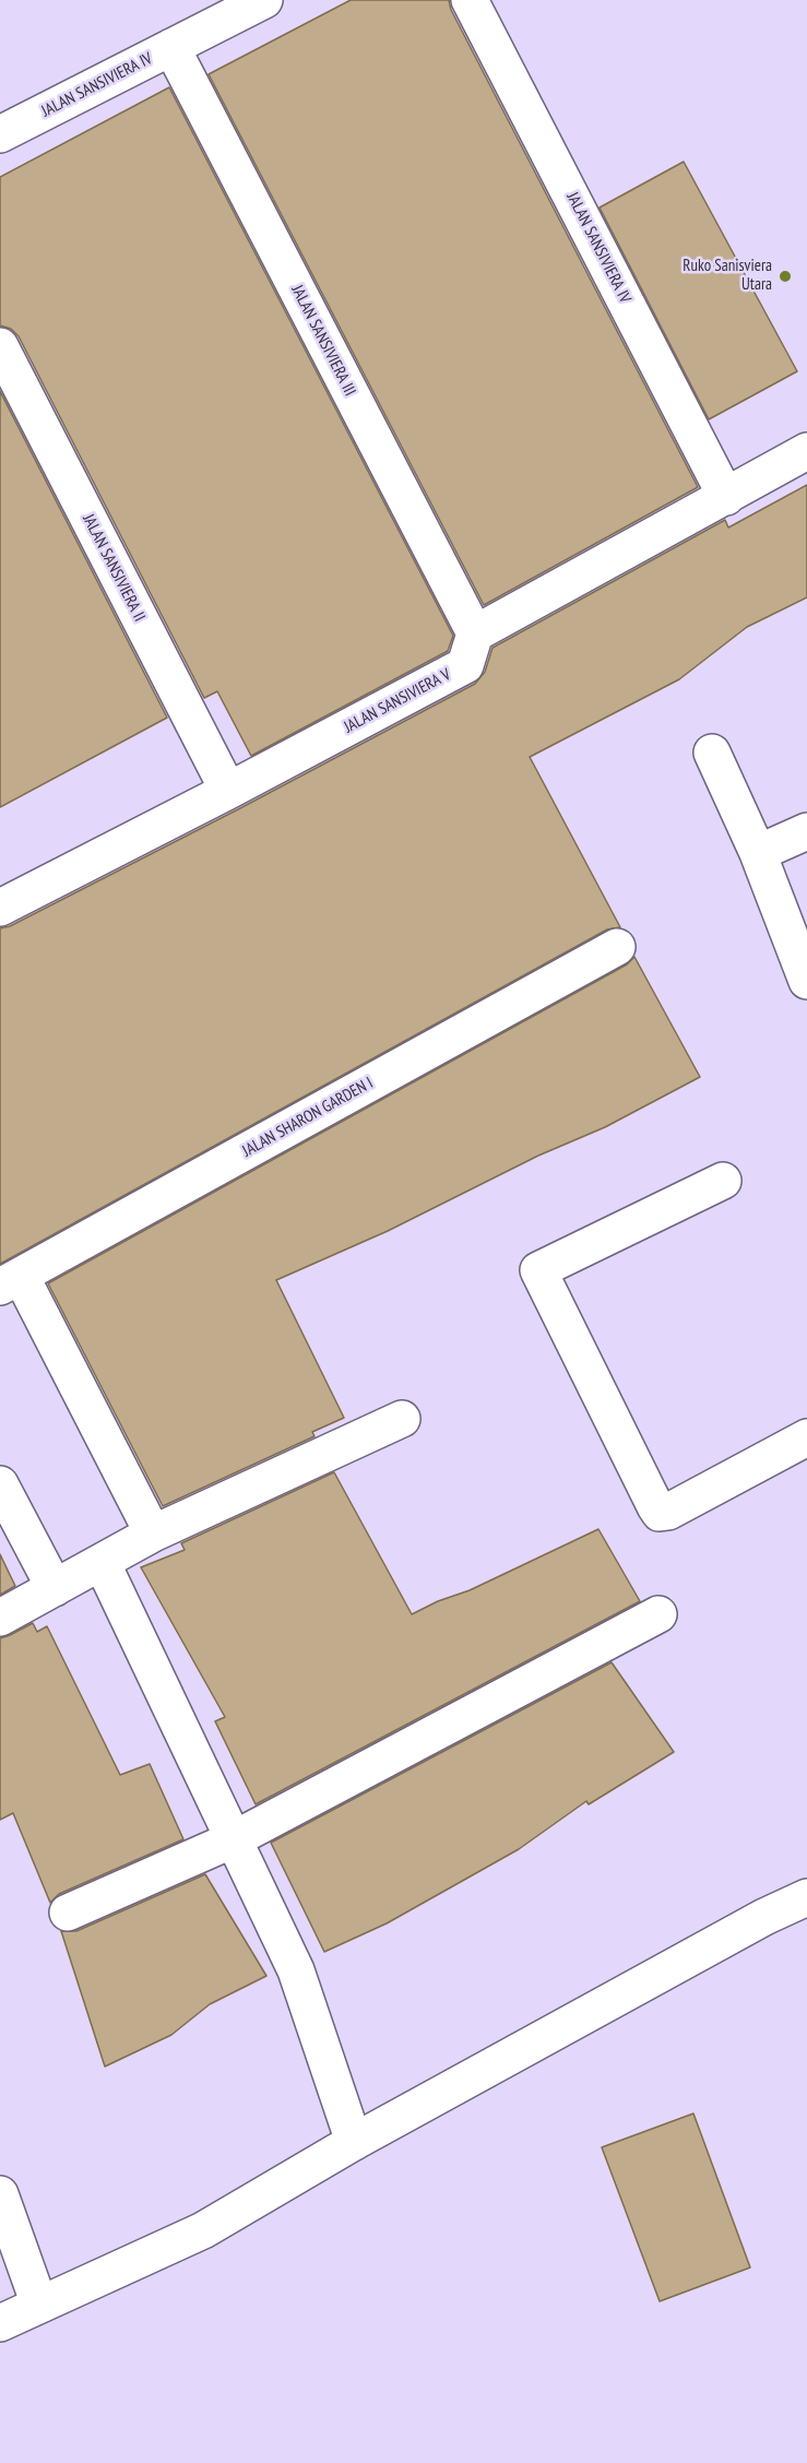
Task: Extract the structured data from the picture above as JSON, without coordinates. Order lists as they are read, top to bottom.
{
  "streets": {
    "street": [
      "JALAN SANSIVIERA IV",
      "JALAN SANSIVIERA III",
      "JALAN SANSIVIERA II",
      "JALAN SANSIVIERA V",
      "JALAN SHARON GARDEN I"
    ]
  },
  "crossings": [
    ["JALAN SANSIVIERA IV", "JALAN SANSIVIERA III"],
    ["JALAN SANSIVIERA III", "JALAN SANSIVIERA V"],
    ["JALAN SANSIVIERA II", "JALAN SANSIVIERA V"]
  ],
  "places": ["Ruko Sanisviera Utara"]
}
